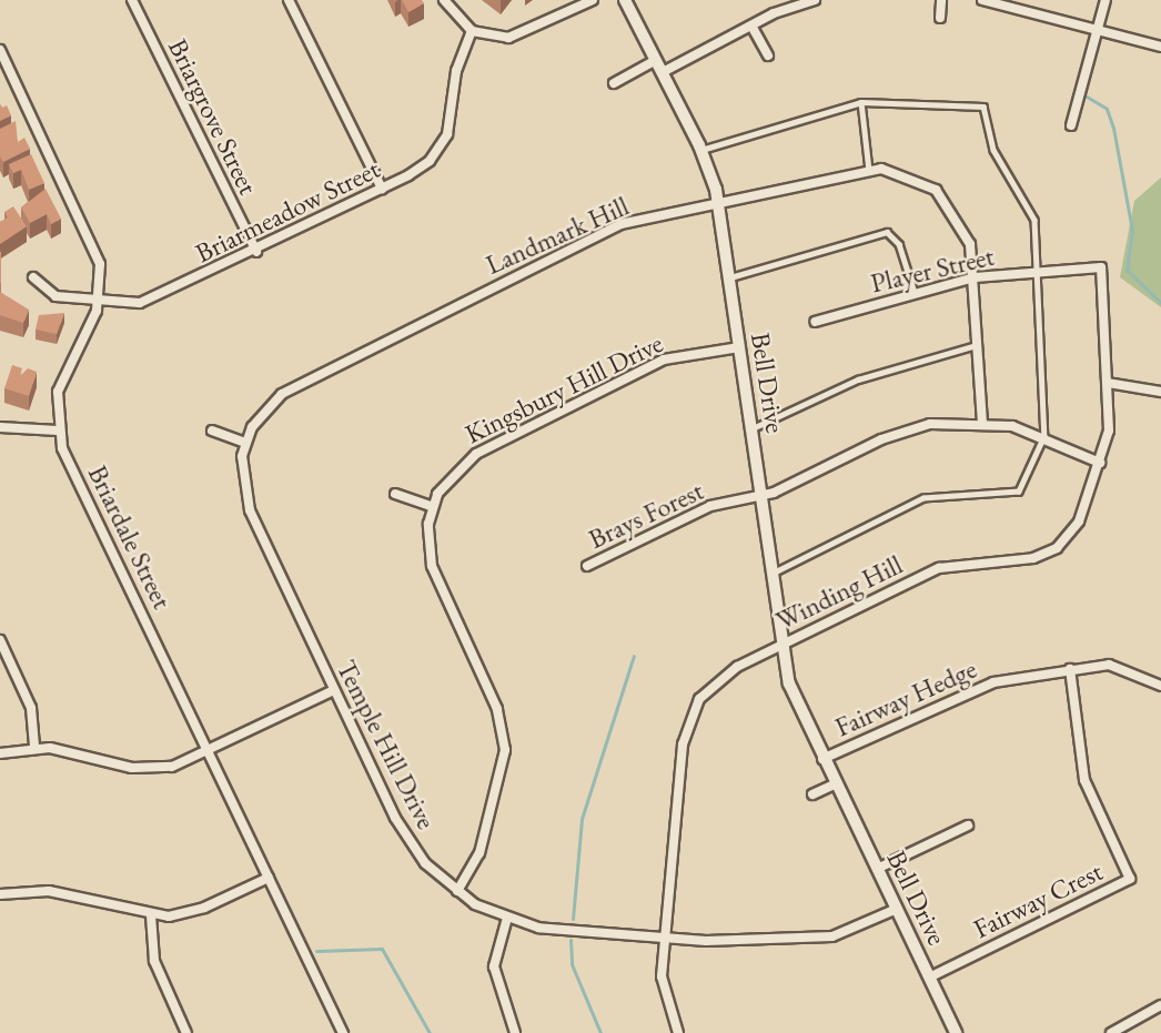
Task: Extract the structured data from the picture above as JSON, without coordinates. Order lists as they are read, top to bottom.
{
  "streets": {
    "street": [
      "Briargrove Street",
      "Briarmeadow Street",
      "Landmark Hill",
      "Player Street",
      "Bell Drive",
      "Kingsbury Hill Drive",
      "Brays Forest",
      "Briardale Street",
      "Winding Hill",
      "Fairway Hedge",
      "Temple Hill Drive",
      "Fairway Crest"
    ]
  },
  "crossings": [
    ["Briargrove Street", "Briarmeadow Street"],
    ["Briarmeadow Street", "Briardale Street"],
    ["Landmark Hill", "Player Street"],
    ["Landmark Hill", "Bell Drive"],
    ["Landmark Hill", "Temple Hill Drive"],
    ["Player Street", "Winding Hill"],
    ["Bell Drive", "Kingsbury Hill Drive"],
    ["Bell Drive", "Brays Forest"],
    ["Bell Drive", "Winding Hill"],
    ["Bell Drive", "Fairway Hedge"],
    ["Bell Drive", "Temple Hill Drive"],
    ["Bell Drive", "Fairway Crest"],
    ["Brays Forest", "Winding Hill"],
    ["Winding Hill", "Temple Hill Drive"],
    ["Fairway Hedge", "Fairway Crest"]
  ]
}
